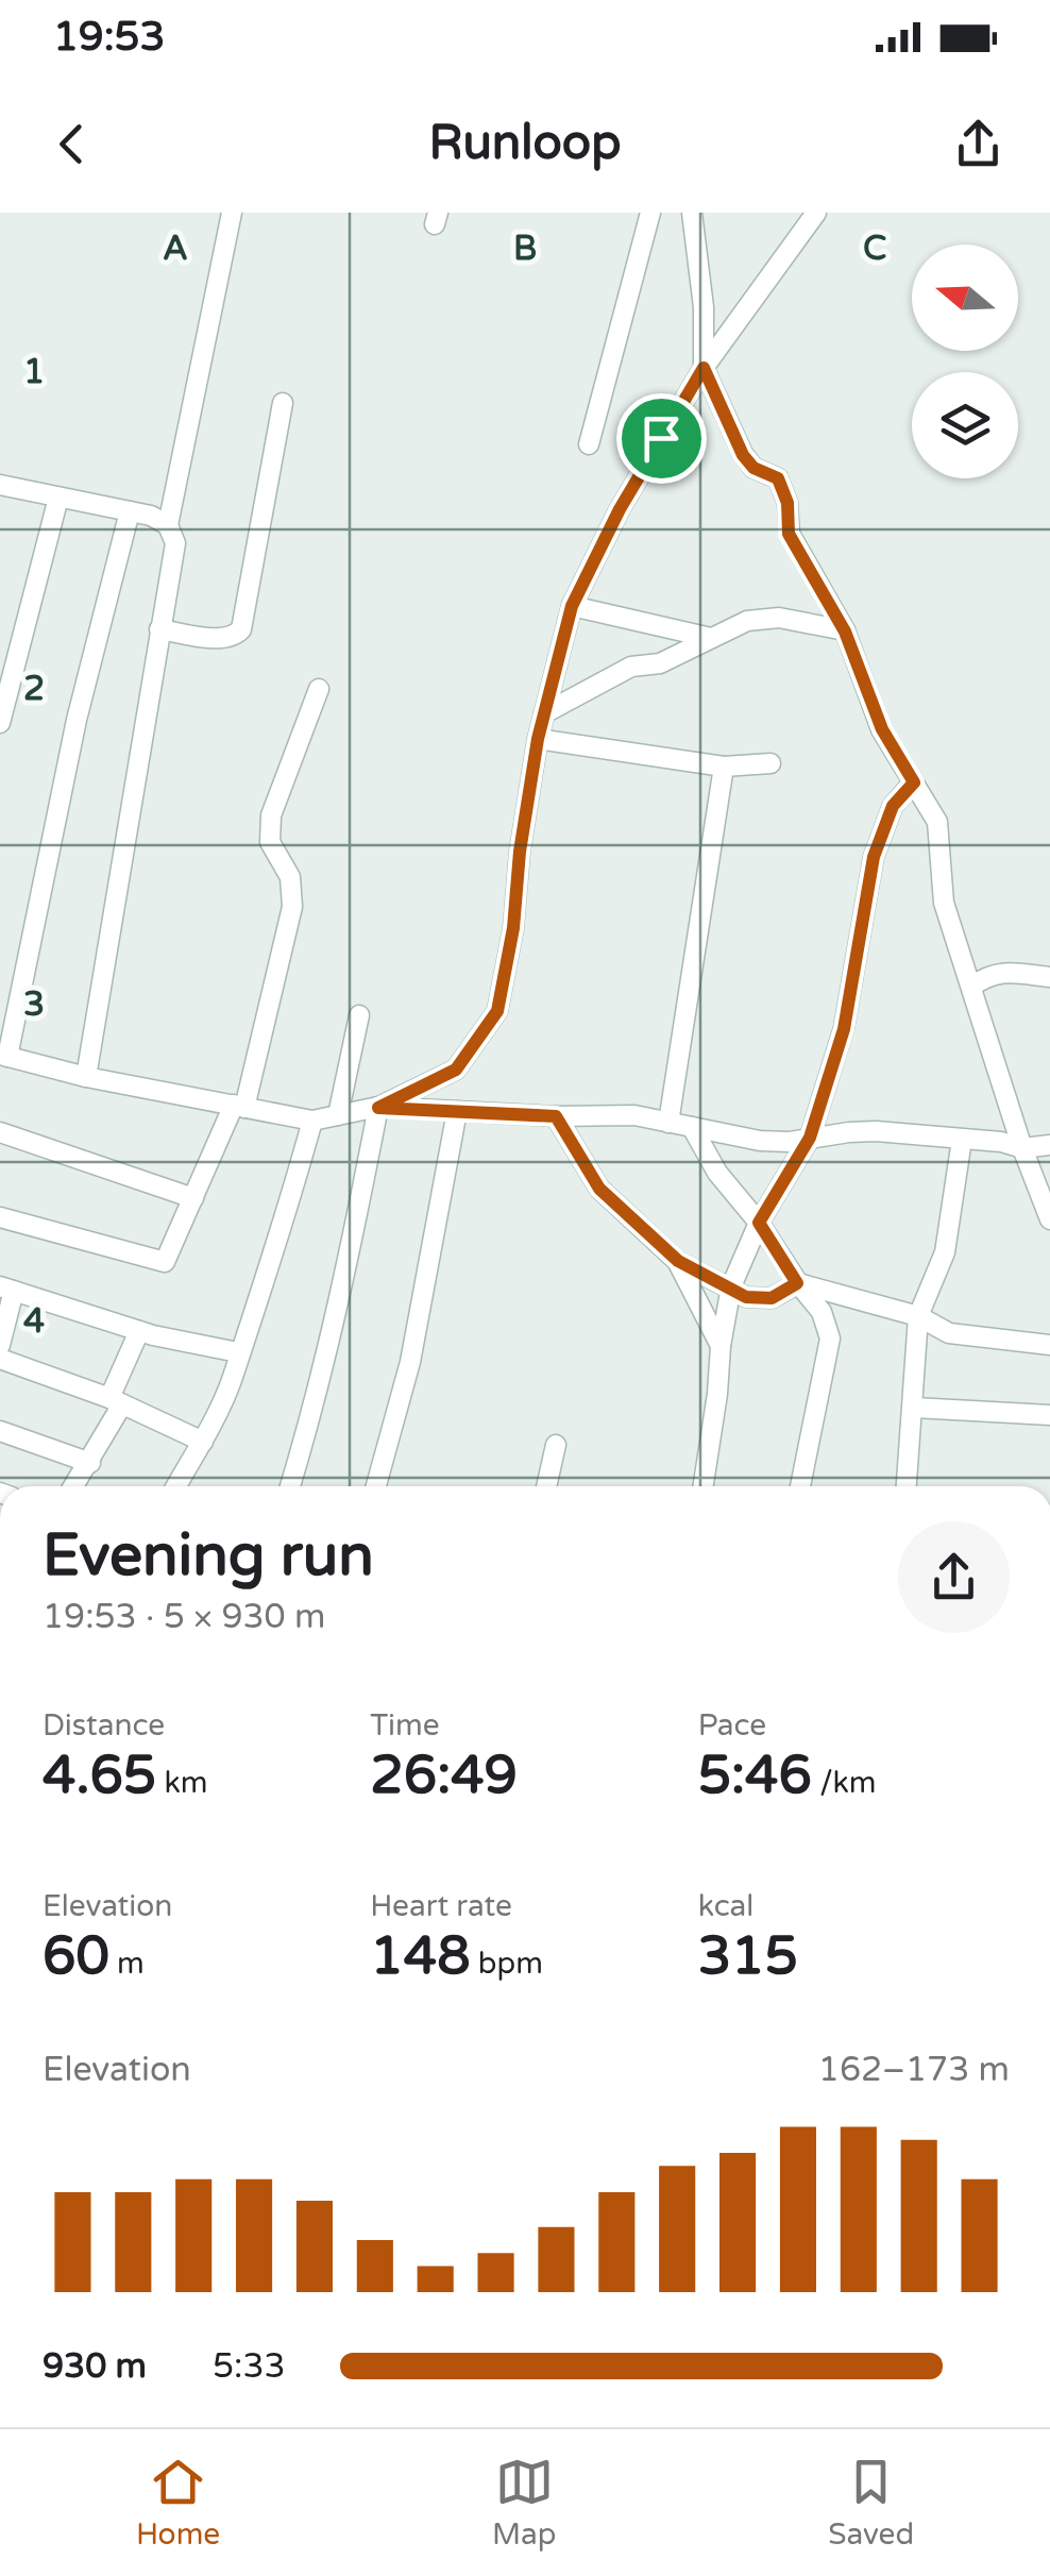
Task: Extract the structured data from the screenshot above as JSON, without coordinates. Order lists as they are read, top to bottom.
{
  "north": "left",
  "page": {
    "status": "19:53",
    "header": "Runloop",
    "heading": ["Evening run", "19:53 · 5 × 930 m"],
    "stats": [
      ["Distance", "4.65 km"],
      ["Time", "26:49"],
      ["Pace", "5:46 /km"],
      ["Elevation", "60 m"],
      ["Heart rate", "148 bpm"],
      ["kcal", "315"]
    ],
    "chart": ["Elevation", "162–173 m"],
    "list": [
      {
        "name": "930 m",
        "note": "5:33"
      }
    ],
    "tabs": ["Home", "Map", "Saved"]
  },
  "grid": {
    "columns": ["A", "B", "C"],
    "rows": [
      "1",
      "2",
      "3",
      "4"
    ]
  }
}
